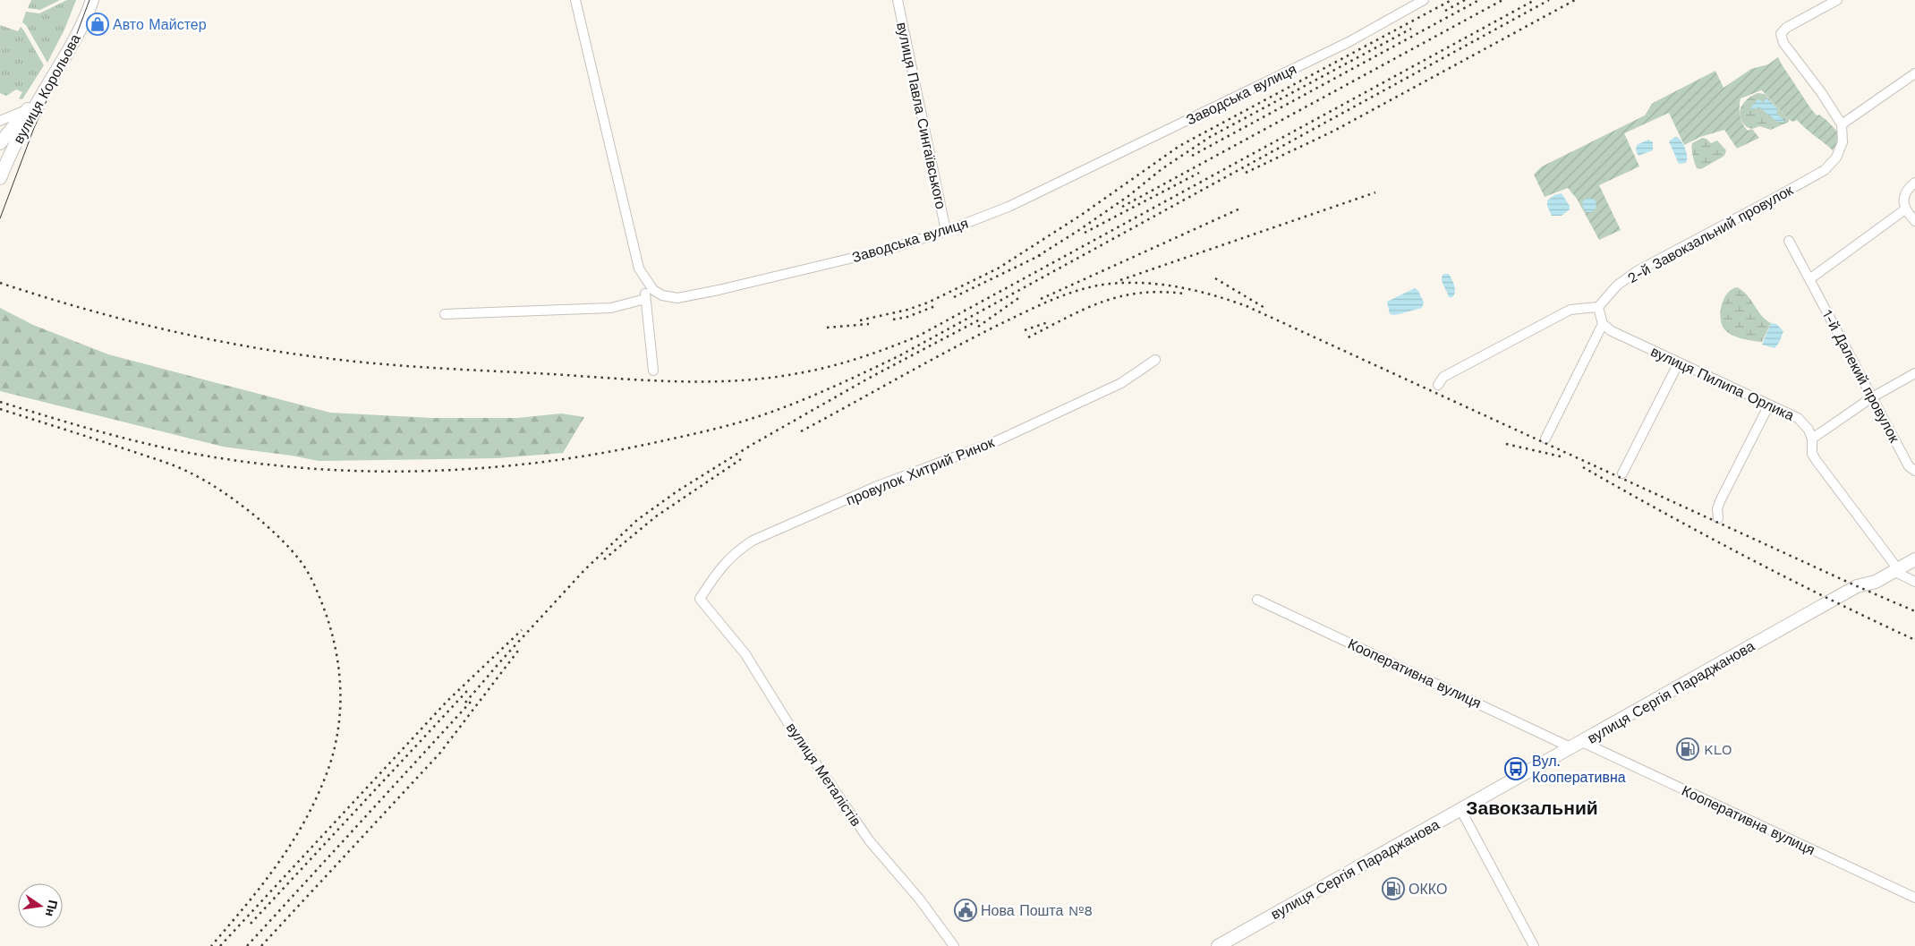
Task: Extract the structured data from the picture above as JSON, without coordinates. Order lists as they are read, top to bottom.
{
  "streets": {
    "main road": ["вулиця Корольова", "вулиця Сергія Параджанова"],
    "street": [
      "Заводська вулиця",
      "вулиця Павла Сингаївського",
      "2-й Завокзальний провулок",
      "1-й Далекий провулок",
      "вулиця Пилипа Орлика",
      "провулок Хитрий Ринок",
      "Кооперативна вулиця",
      "вулиця Металістів"
    ]
  },
  "crossings": [
    ["Заводська вулиця", "вулиця Павла Сингаївського"],
    ["провулок Хитрий Ринок", "вулиця Металістів"],
    ["Кооперативна вулиця", "вулиця Сергія Параджанова"]
  ],
  "districts": ["Завокзальний"],
  "places": {
    "shop": ["Авто Майстер"],
    "fuel station": ["KLO", "ОККО"],
    "bus stop": ["Вул. Кооперативна"],
    "public building": ["Нова Пошта №8"]
  },
  "north": "right"
}
